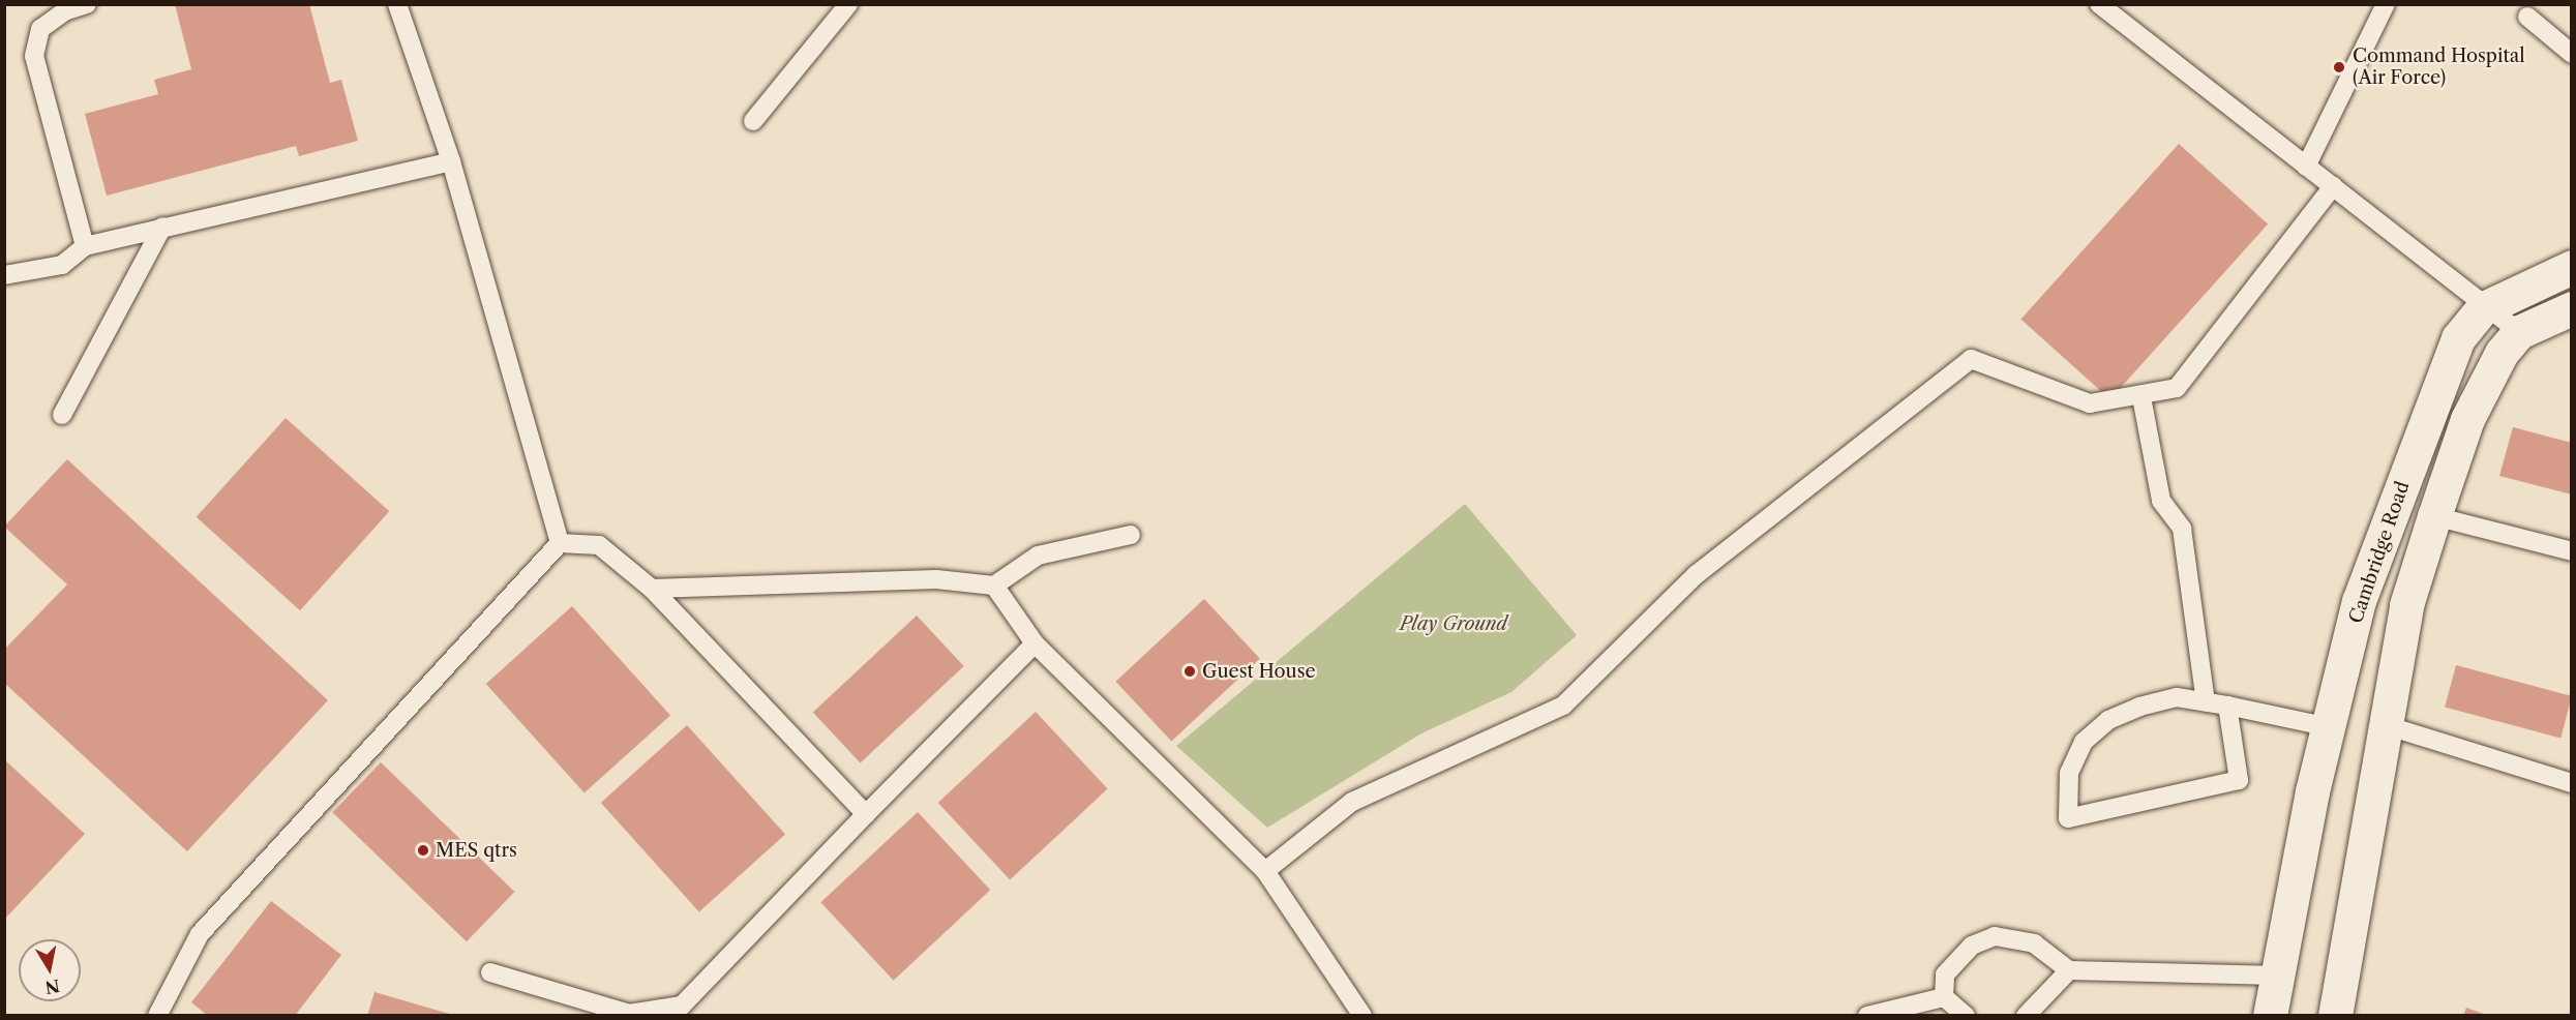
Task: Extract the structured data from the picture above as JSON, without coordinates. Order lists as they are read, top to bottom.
{
  "streets": {
    "street": ["Cambridge Road"]
  },
  "parks": ["Play Ground"],
  "places": ["Command Hospital (Air Force)", "Guest House", "MES qtrs"],
  "north": "bottom"
}
